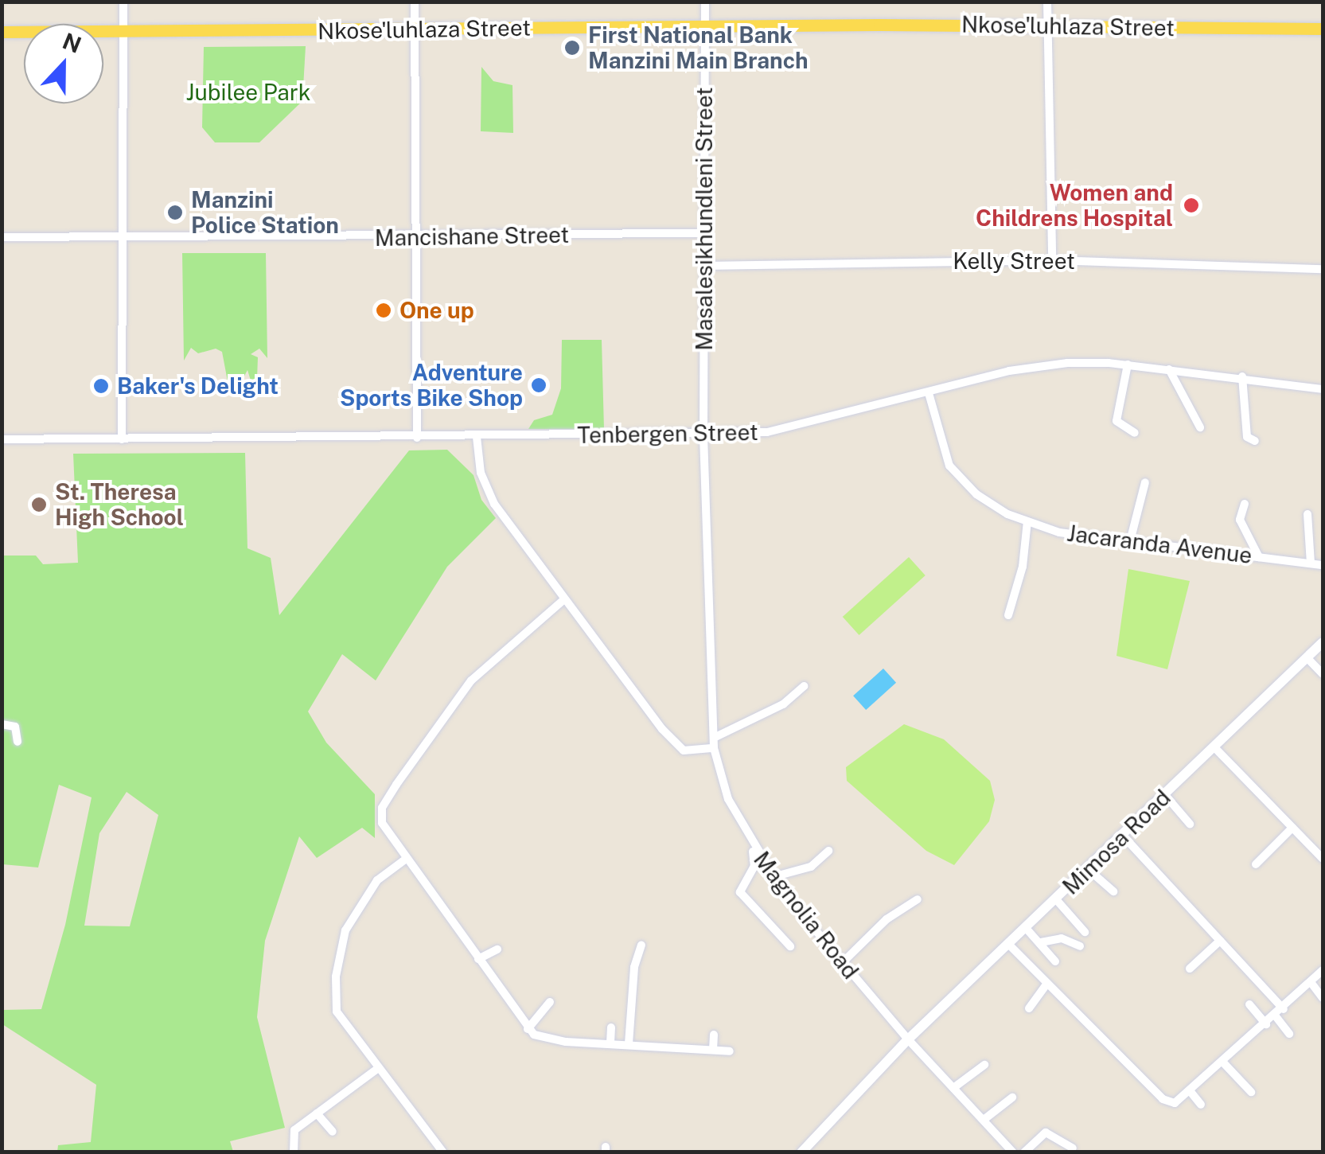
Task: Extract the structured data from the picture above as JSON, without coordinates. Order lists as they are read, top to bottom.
{
  "streets": {
    "main road": ["Nkose'luhlaza Street"],
    "street": [
      "Masalesikhundleni Street",
      "Mancishane Street",
      "Kelly Street",
      "Tenbergen Street",
      "Jacaranda Avenue",
      "Mimosa Road",
      "Magnolia Road"
    ]
  },
  "crossings": [
    ["Nkose'luhlaza Street", "Masalesikhundleni Street"],
    ["Masalesikhundleni Street", "Mancishane Street"],
    ["Masalesikhundleni Street", "Kelly Street"],
    ["Masalesikhundleni Street", "Tenbergen Street"],
    ["Masalesikhundleni Street", "Magnolia Road"],
    ["Tenbergen Street", "Jacaranda Avenue"],
    ["Tenbergen Street", "Magnolia Road"],
    ["Mimosa Road", "Magnolia Road"]
  ],
  "parks": ["Jubilee Park"],
  "places": [
    "First National Bank Manzini Main Branch",
    "Women and Childrens Hospital",
    "Manzini Police Station",
    "One up",
    "Adventure Sports Bike Shop",
    "Baker's Delight",
    "St. Theresa High School"
  ],
  "north": "top"
}
